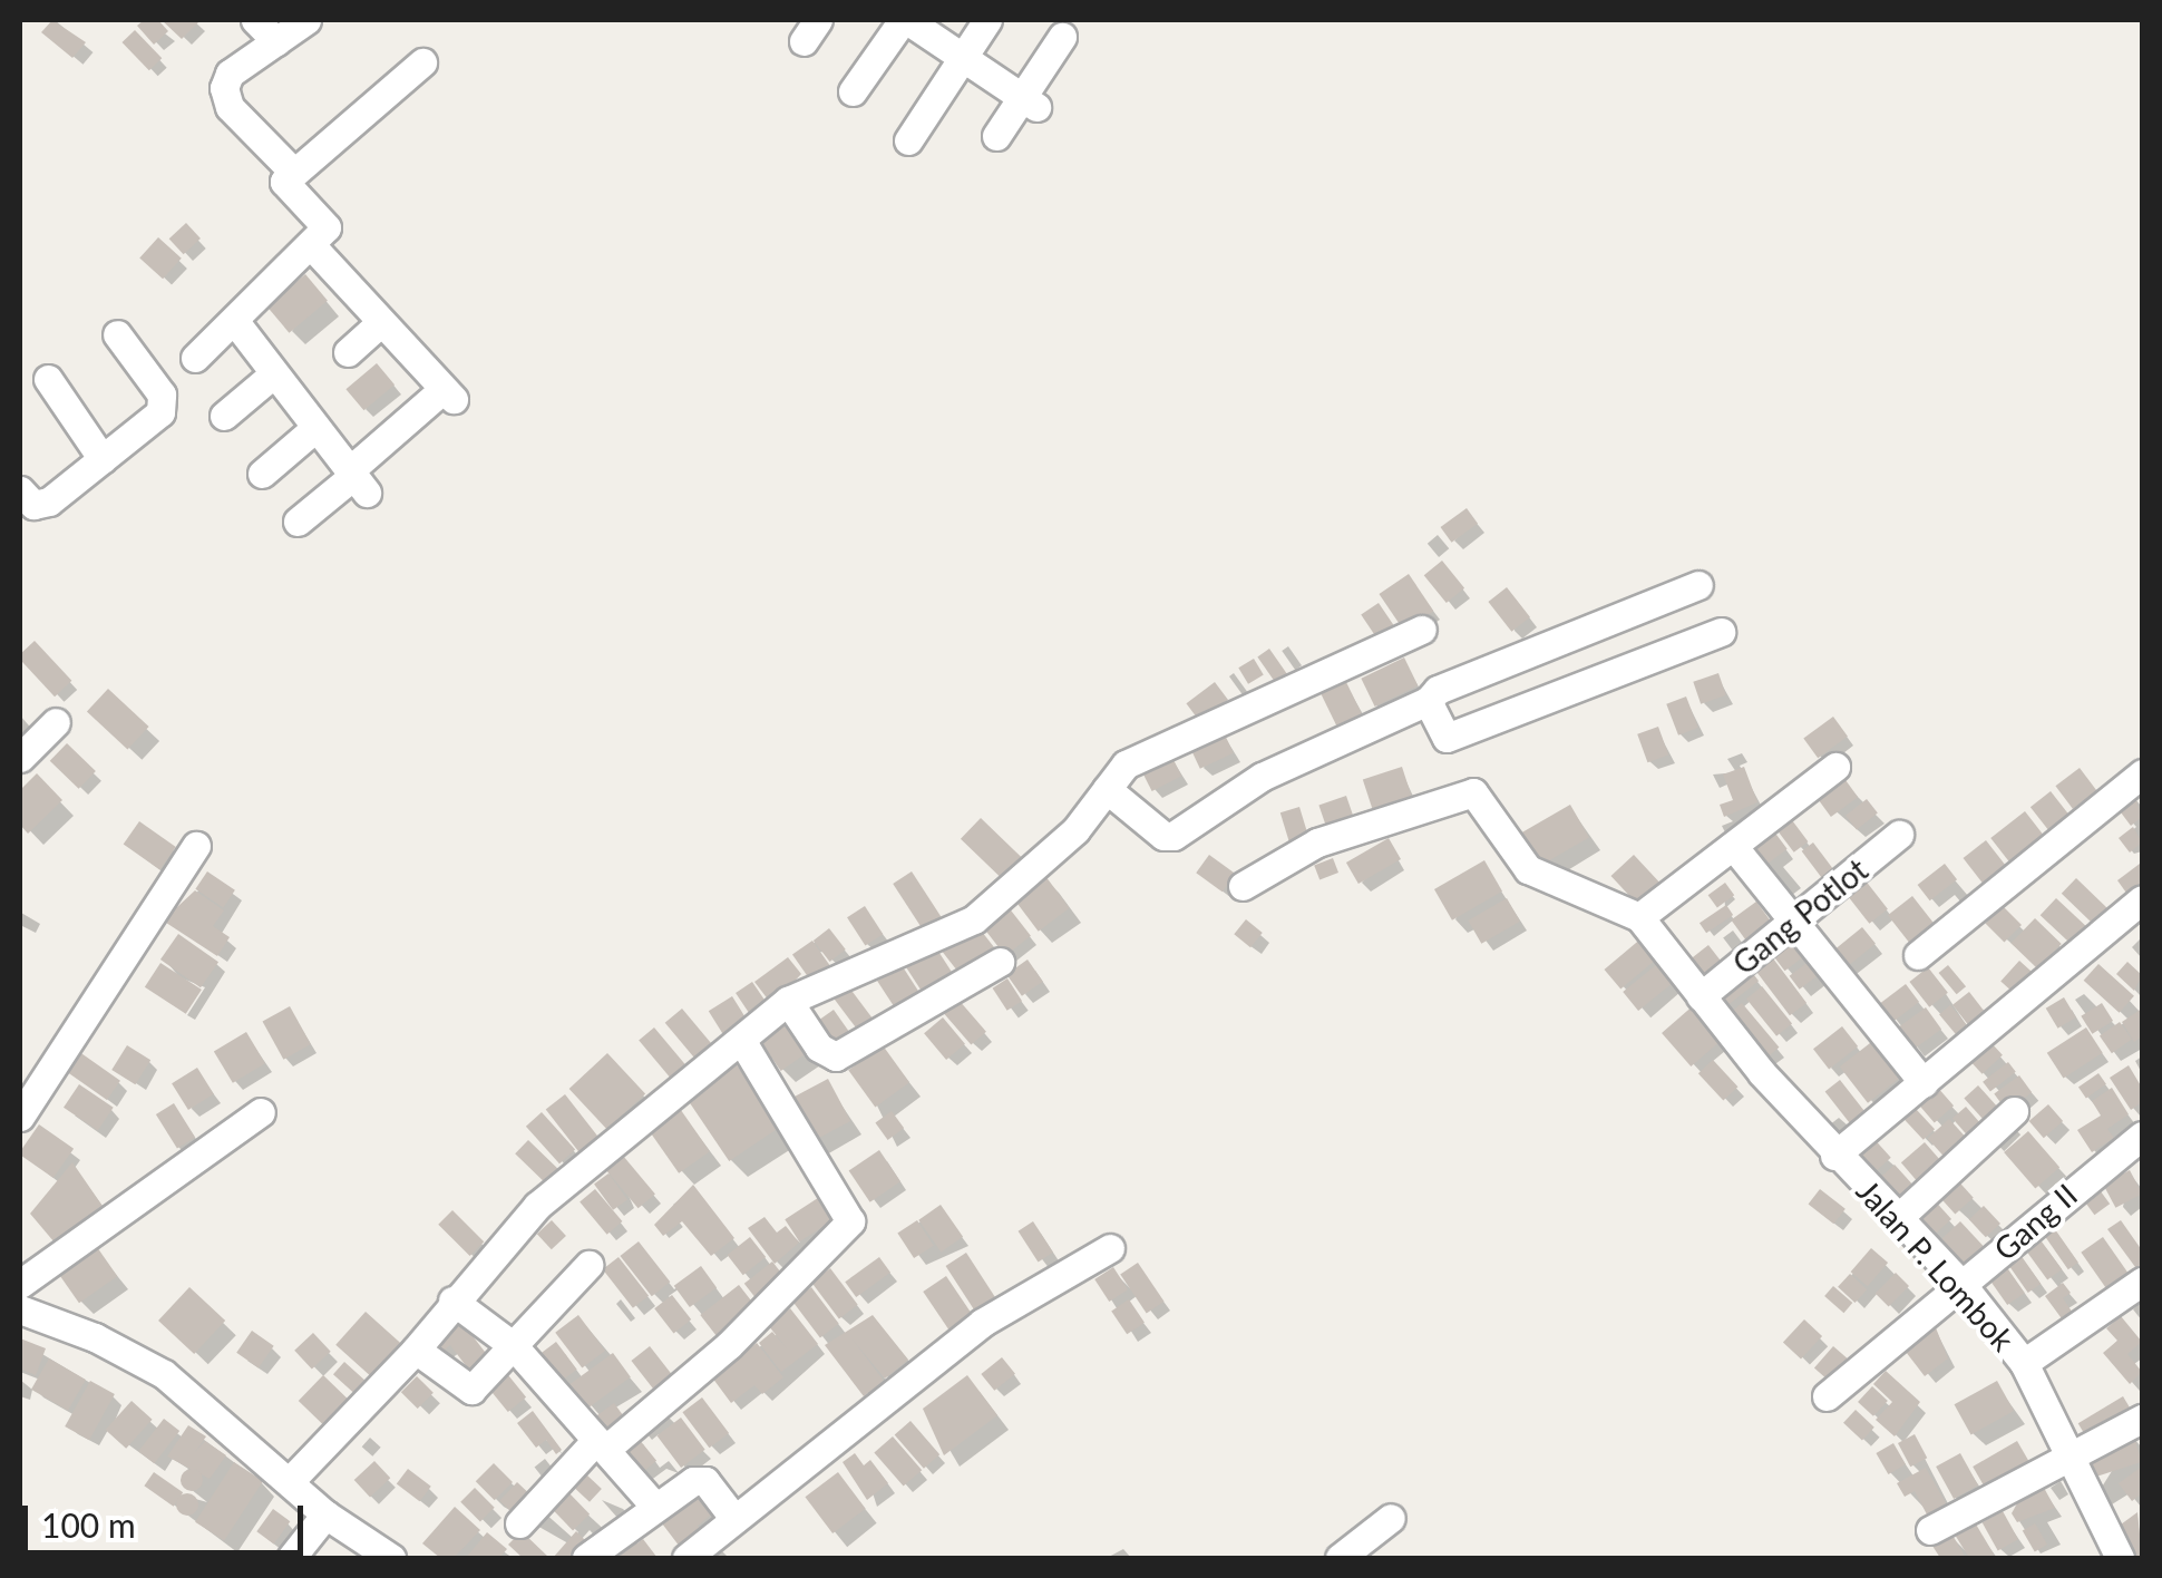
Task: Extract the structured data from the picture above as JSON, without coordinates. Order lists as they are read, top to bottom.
{
  "streets": {
    "street": ["Gang Potlot", "Gang II", "Jalan P. Lombok"]
  },
  "crossings": [
    ["Gang Potlot", "Jalan P. Lombok"],
    ["Gang II", "Jalan P. Lombok"]
  ],
  "scale_bar": "100 m"
}
